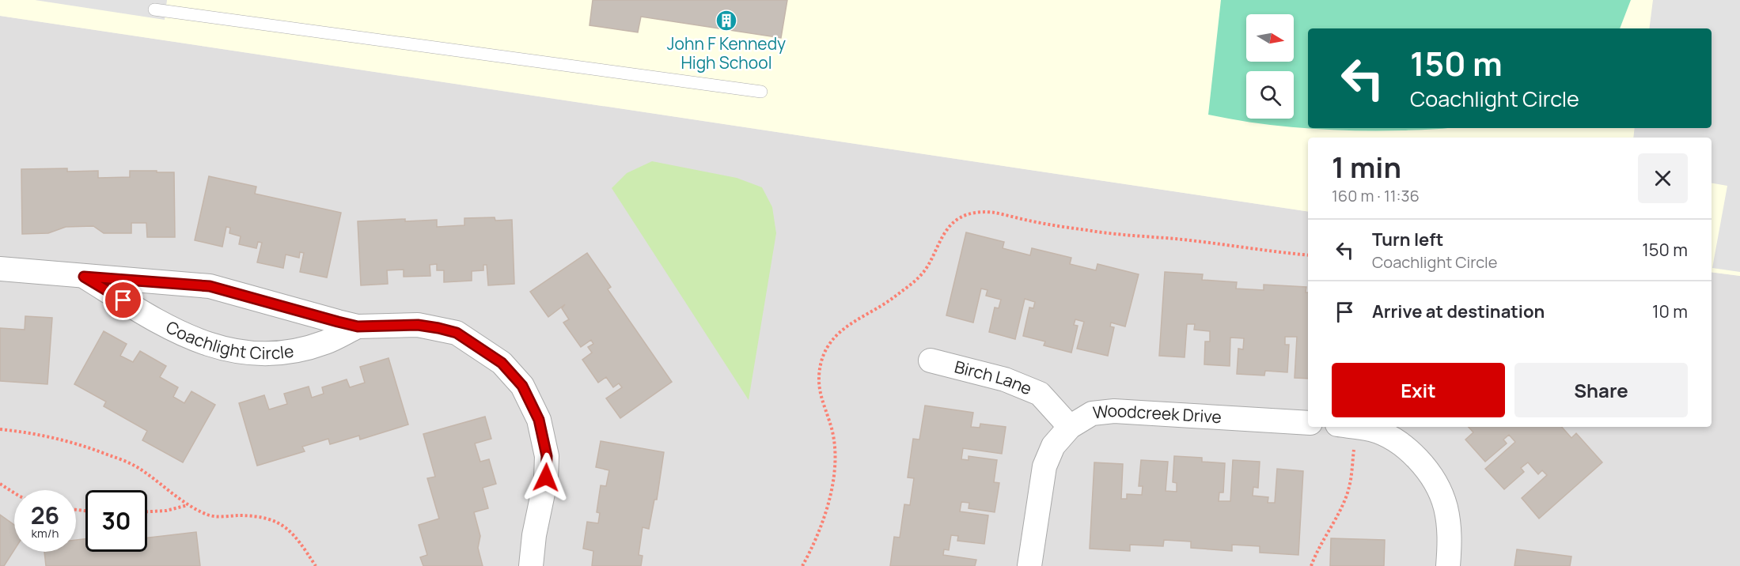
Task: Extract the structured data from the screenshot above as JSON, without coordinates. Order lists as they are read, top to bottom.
{
  "streets": {
    "street": ["Coachlight Circle", "Birch Lane", "Woodcreek Drive"]
  },
  "crossings": [
    ["Birch Lane", "Woodcreek Drive"]
  ],
  "places": {
    "building": ["John F Kennedy High School"]
  },
  "north": "right",
  "page": {
    "turn": ["150 m", "Coachlight Circle"],
    "heading": ["1 min", "160 m · 11:36"],
    "list": [
      {
        "name": "Turn left",
        "note": "Coachlight Circle",
        "value": "150 m"
      },
      {
        "name": "Arrive at destination",
        "value": "10 m"
      }
    ],
    "buttons": ["Exit", "Share"],
    "speed": "26 km/h",
    "limit": "30"
  }
}
